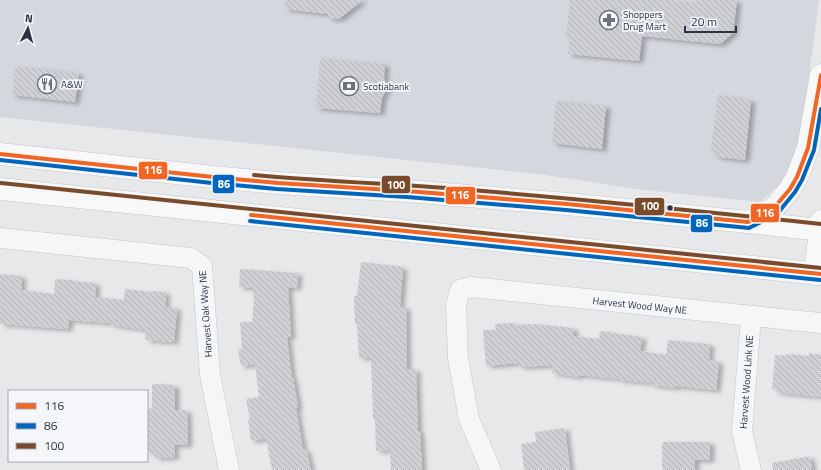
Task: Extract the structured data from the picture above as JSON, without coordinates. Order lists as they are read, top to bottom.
{
  "streets": {
    "street": ["Harvest Wood Way NE", "Harvest Oak Way NE", "Harvest Wood Link NE"]
  },
  "crossings": [
    ["Harvest Wood Way NE", "Harvest Wood Link NE"]
  ],
  "places": {
    "pharmacy": ["Shoppers Drug Mart"],
    "restaurant": ["A&W"],
    "bank": ["Scotiabank"]
  },
  "lines": ["transit line 116", "transit line 86", "transit line 100"],
  "legend": ["116", "86", "100"],
  "scale_bar": "20 m",
  "north": "top"
}
